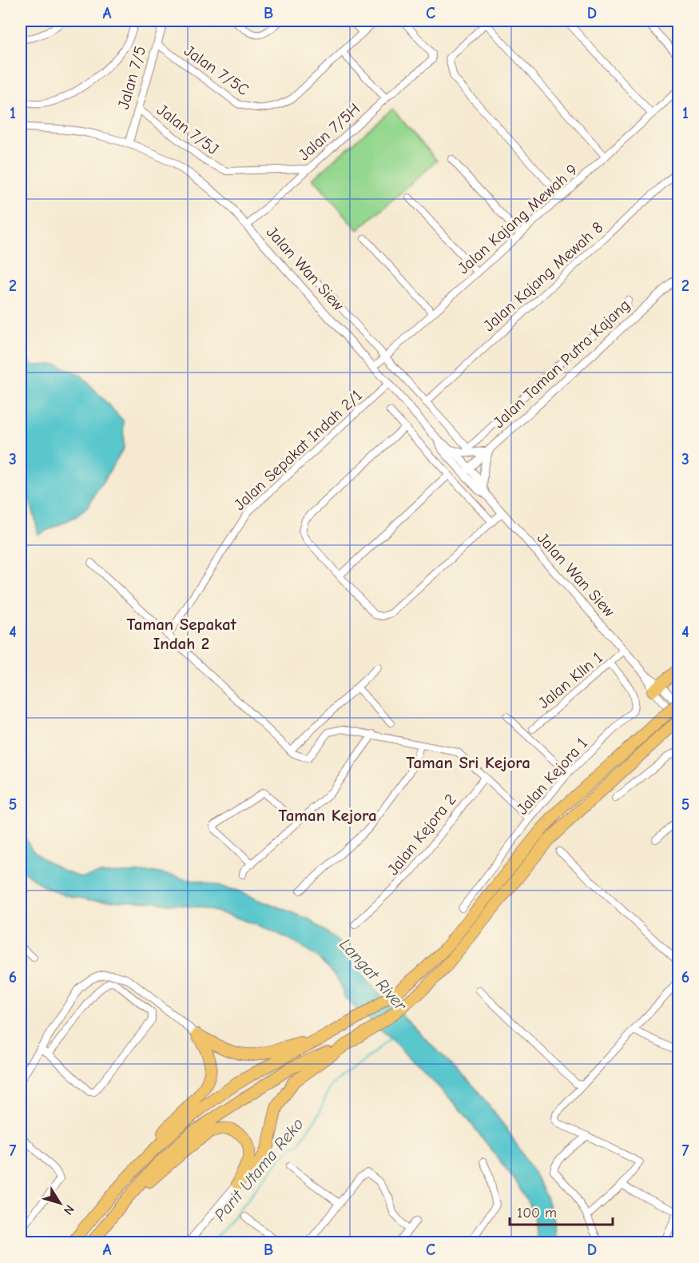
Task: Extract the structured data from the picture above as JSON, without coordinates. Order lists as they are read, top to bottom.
{
  "streets": {
    "street": [
      "Jalan 7/5C",
      "Jalan 7/5",
      "Jalan 7/5J",
      "Jalan 7/5H",
      "Jalan Kajang Mewah 9",
      "Jalan Wan Siew",
      "Jalan Kajang Mewah 8",
      "Jalan Taman Putra Kajang",
      "Jalan Sepakat Indah 2/1",
      "Jalan Klln 1",
      "Jalan Kejora 1",
      "Jalan Kejora 2"
    ]
  },
  "crossings": [
    ["Jalan 7/5C", "Jalan 7/5"],
    ["Jalan 7/5", "Jalan 7/5J"],
    ["Jalan 7/5", "Jalan Wan Siew"],
    ["Jalan 7/5J", "Jalan 7/5H"],
    ["Jalan 7/5H", "Jalan Wan Siew"],
    ["Jalan Kajang Mewah 9", "Jalan Wan Siew"],
    ["Jalan Wan Siew", "Jalan Taman Putra Kajang"],
    ["Jalan Wan Siew", "Jalan Sepakat Indah 2/1"],
    ["Jalan Wan Siew", "Jalan Klln 1"],
    ["Jalan Klln 1", "Jalan Kejora 1"]
  ],
  "districts": ["Taman Sepakat Indah 2", "Taman Sri Kejora", "Taman Kejora"],
  "water": ["Langat River", "Parit Utama Reko"],
  "scale_bar": "100 m",
  "north": "bottom right",
  "grid": {
    "columns": [
      "A",
      "B",
      "C",
      "D"
    ],
    "rows": [
      "1",
      "2",
      "3",
      "4",
      "5",
      "6",
      "7"
    ]
  }
}
